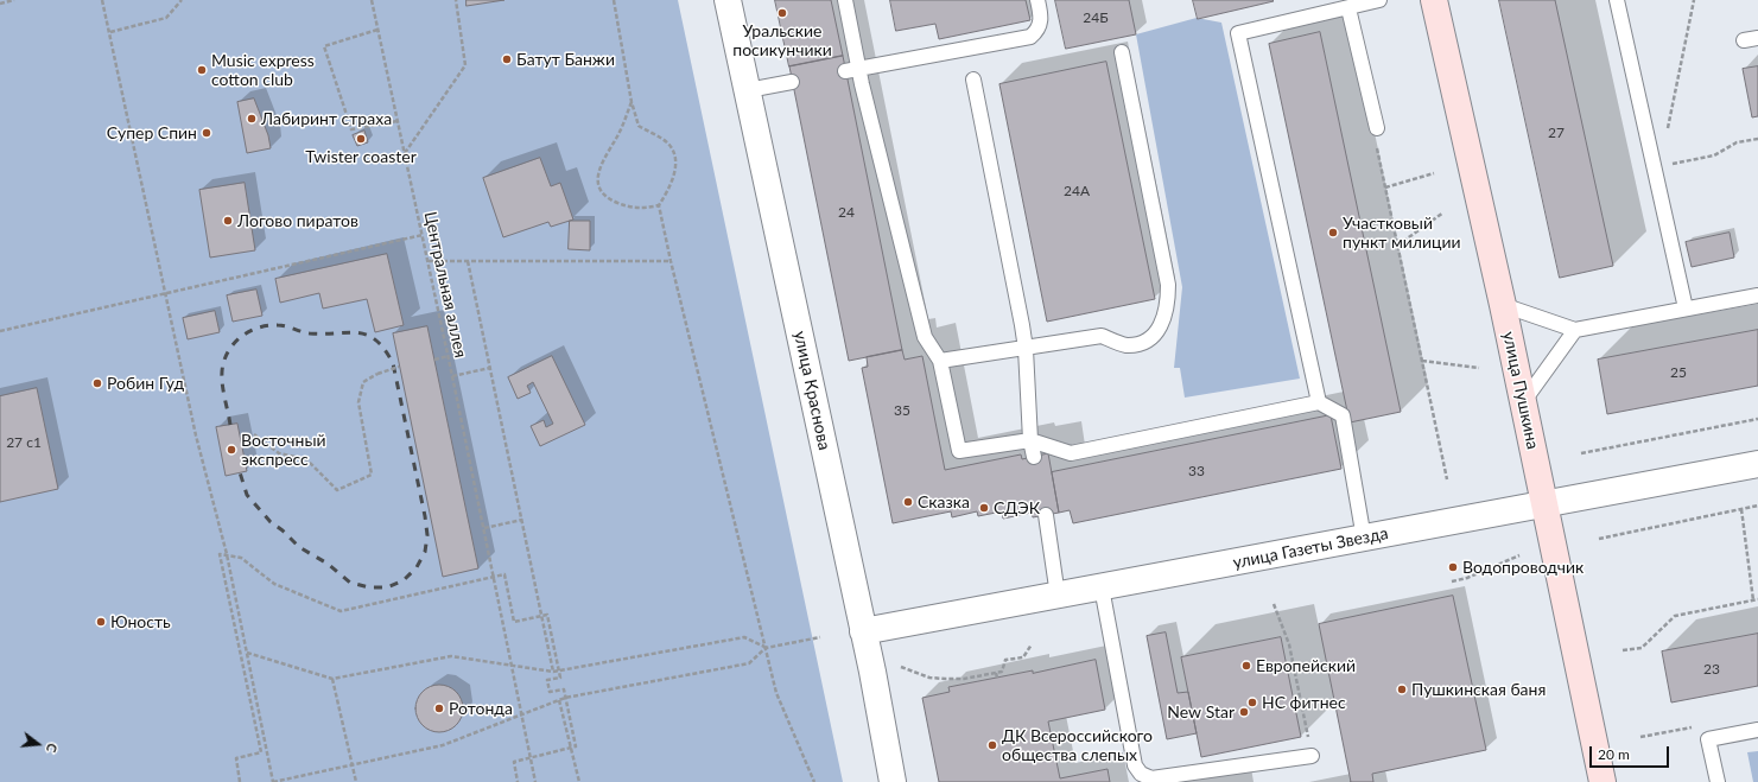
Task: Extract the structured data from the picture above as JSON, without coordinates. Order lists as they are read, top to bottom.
{
  "streets": {
    "main road": ["улица Пушкина"],
    "street": ["улица Краснова", "улица Газеты Звезда"],
    "path": ["Центральная аллея"]
  },
  "crossings": [
    ["улица Краснова", "улица Газеты Звезда"],
    ["улица Пушкина", "улица Газеты Звезда"]
  ],
  "places": [
    "Уральские посикунчики",
    "Батут Банжи",
    "Music express cotton club",
    "Лабиринт cтраха",
    "Супер Спин",
    "Twister coaster",
    "Логово пиратов",
    "Участковый пункт милиции",
    "Робин Гуд",
    "Восточный экспресс",
    "Сказка",
    "СДЭК",
    "Водопроводчик",
    "Юность",
    "Европейский",
    "Пушкинская баня",
    "НС фитнес",
    "Ротонда",
    "New Star",
    "ДК Всероссийского общества слепых"
  ],
  "house_numbers": [
    "24Б",
    "27",
    "24А",
    "24",
    "25",
    "35",
    "27 с1",
    "33",
    "23"
  ],
  "scale_bar": "20 m",
  "north": "right"
}
